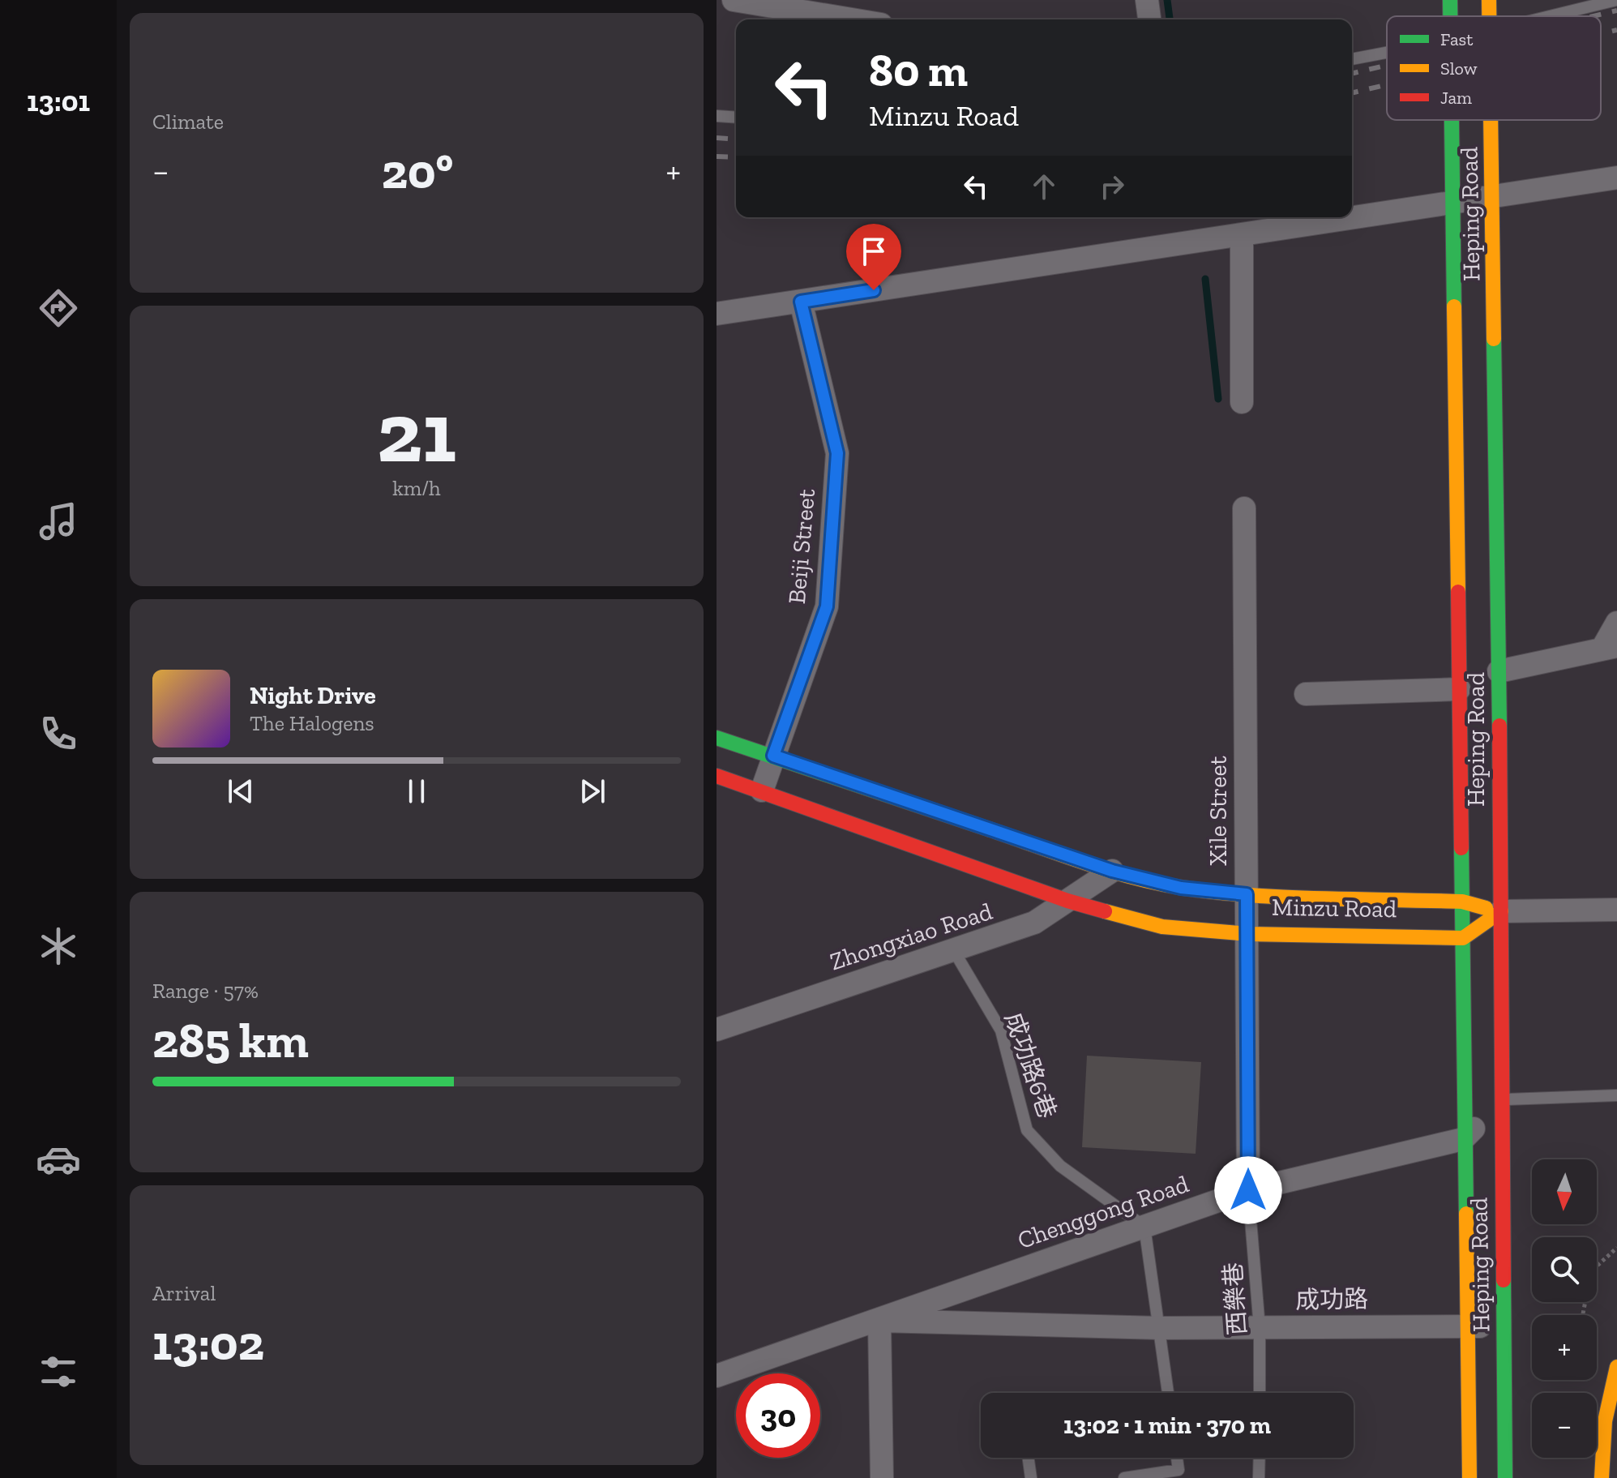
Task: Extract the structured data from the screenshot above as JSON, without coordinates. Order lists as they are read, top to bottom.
{
  "streets": {
    "main road": ["Heping Road", "Minzu Road"],
    "street": [
      "Beiji Street",
      "Xile Street",
      "Zhongxiao Road",
      "Chenggong Road",
      "成功路"
    ],
    "lane": ["成功路6巷", "西樂巷"]
  },
  "crossings": [
    ["Heping Road", "Minzu Road"],
    ["Heping Road", "Chenggong Road"],
    ["Heping Road", "成功路"],
    ["Beiji Street", "Minzu Road"],
    ["Xile Street", "Minzu Road"],
    ["Xile Street", "Chenggong Road"],
    ["Xile Street", "西樂巷"],
    ["Minzu Road", "Zhongxiao Road"],
    ["Zhongxiao Road", "成功路6巷"],
    ["成功路6巷", "Chenggong Road"],
    ["Chenggong Road", "西樂巷"],
    ["Chenggong Road", "成功路"],
    ["西樂巷", "成功路"]
  ],
  "legend": ["Fast", "Slow", "Jam"],
  "north": "bottom",
  "page": {
    "tabs": "13:01",
    "tile": [
      "Climate",
      ["21", "km/h"],
      ["Range · 57%", "285 km"],
      ["Arrival", "13:02"]
    ],
    "turn": ["80 m", "Minzu Road"],
    "heat": ["−", "20°", "+"],
    "song": ["Night Drive", "The Halogens"],
    "map_buttons": ["+", "−"],
    "limit": "30",
    "trip": "13:02 · 1 min · 370 m"
  }
}
